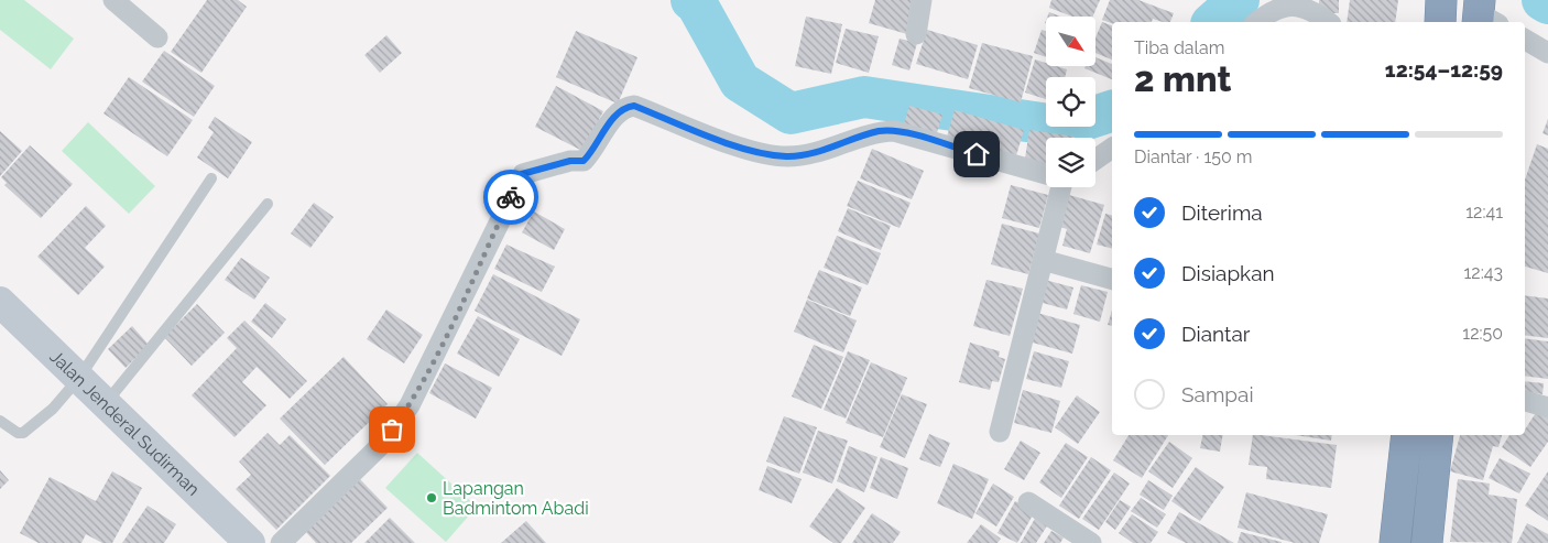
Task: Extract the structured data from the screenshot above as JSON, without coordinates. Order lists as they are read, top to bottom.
{
  "streets": {
    "street": ["Jalan Jenderal Sudirman"]
  },
  "places": ["Lapangan Badmintom Abadi"],
  "north": "bottom right",
  "page": {
    "heading": ["2 mnt", "Tiba dalam", "12:54–12:59"],
    "bar": "Diantar · 150 m",
    "list": [
      ["Diterima", "12:41"],
      ["Disiapkan", "12:43"],
      ["Diantar", "12:50"],
      "Sampai"
    ]
  }
}
